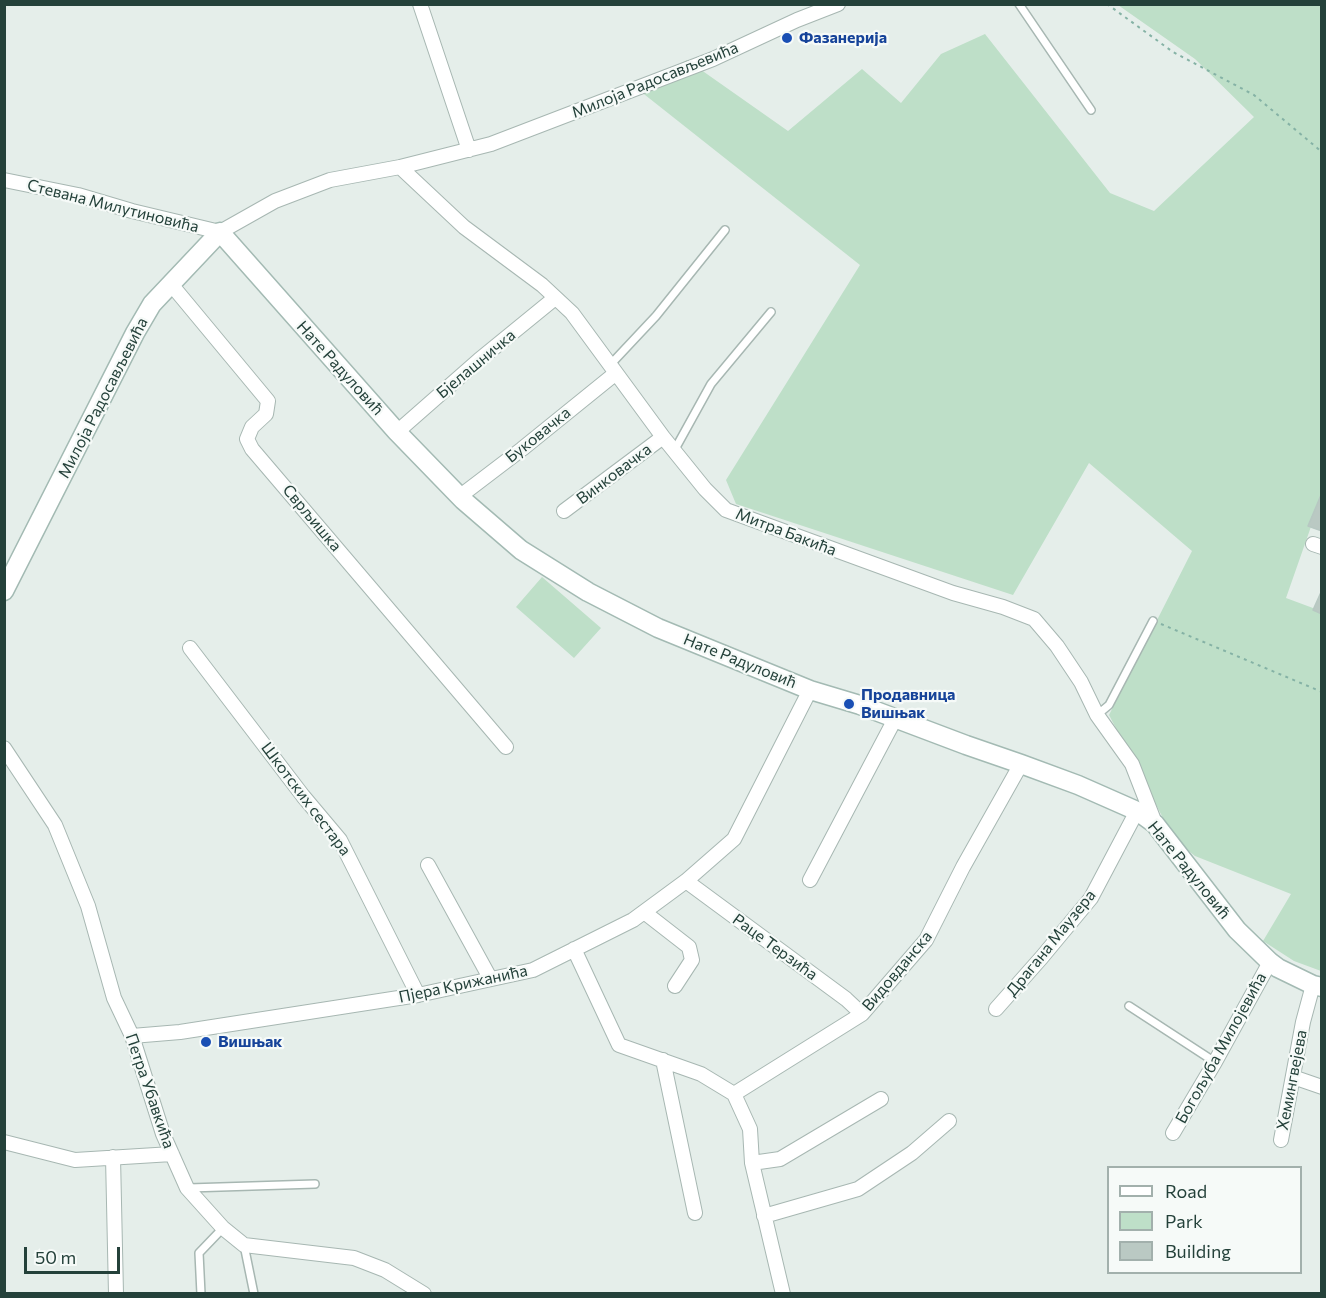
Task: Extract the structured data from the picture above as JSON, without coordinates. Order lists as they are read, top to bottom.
{
  "streets": {
    "street": [
      "Милоја Радосављевића",
      "Стевана Милутиновића",
      "Бјелашничка",
      "Нате Радуловић",
      "Буковачка",
      "Винковачка",
      "Сврљишка",
      "Митра Бакића",
      "Шкотских сестара",
      "Драгана Маузера",
      "Раце Терзића",
      "Видовданска",
      "Пјера Крижанића",
      "Богољуба Милојевића",
      "Хемингвејева",
      "Петра Убавкића"
    ]
  },
  "crossings": [
    ["Милоја Радосављевића", "Стевана Милутиновића"],
    ["Милоја Радосављевића", "Нате Радуловић"],
    ["Милоја Радосављевића", "Сврљишка"],
    ["Милоја Радосављевића", "Митра Бакића"],
    ["Стевана Милутиновића", "Нате Радуловић"],
    ["Бјелашничка", "Нате Радуловић"],
    ["Бјелашничка", "Митра Бакића"],
    ["Нате Радуловић", "Буковачка"],
    ["Нате Радуловић", "Митра Бакића"],
    ["Нате Радуловић", "Драгана Маузера"],
    ["Нате Радуловић", "Видовданска"],
    ["Нате Радуловић", "Пјера Крижанића"],
    ["Нате Радуловић", "Богољуба Милојевића"],
    ["Нате Радуловић", "Хемингвејева"],
    ["Буковачка", "Митра Бакића"],
    ["Винковачка", "Митра Бакића"],
    ["Шкотских сестара", "Пјера Крижанића"],
    ["Раце Терзића", "Видовданска"],
    ["Раце Терзића", "Пјера Крижанића"],
    ["Пјера Крижанића", "Петра Убавкића"]
  ],
  "places": ["Фазанерија", "Продавница Вишњак", "Вишњак"],
  "legend": ["Road", "Park", "Building"],
  "scale_bar": "50 m"
}
